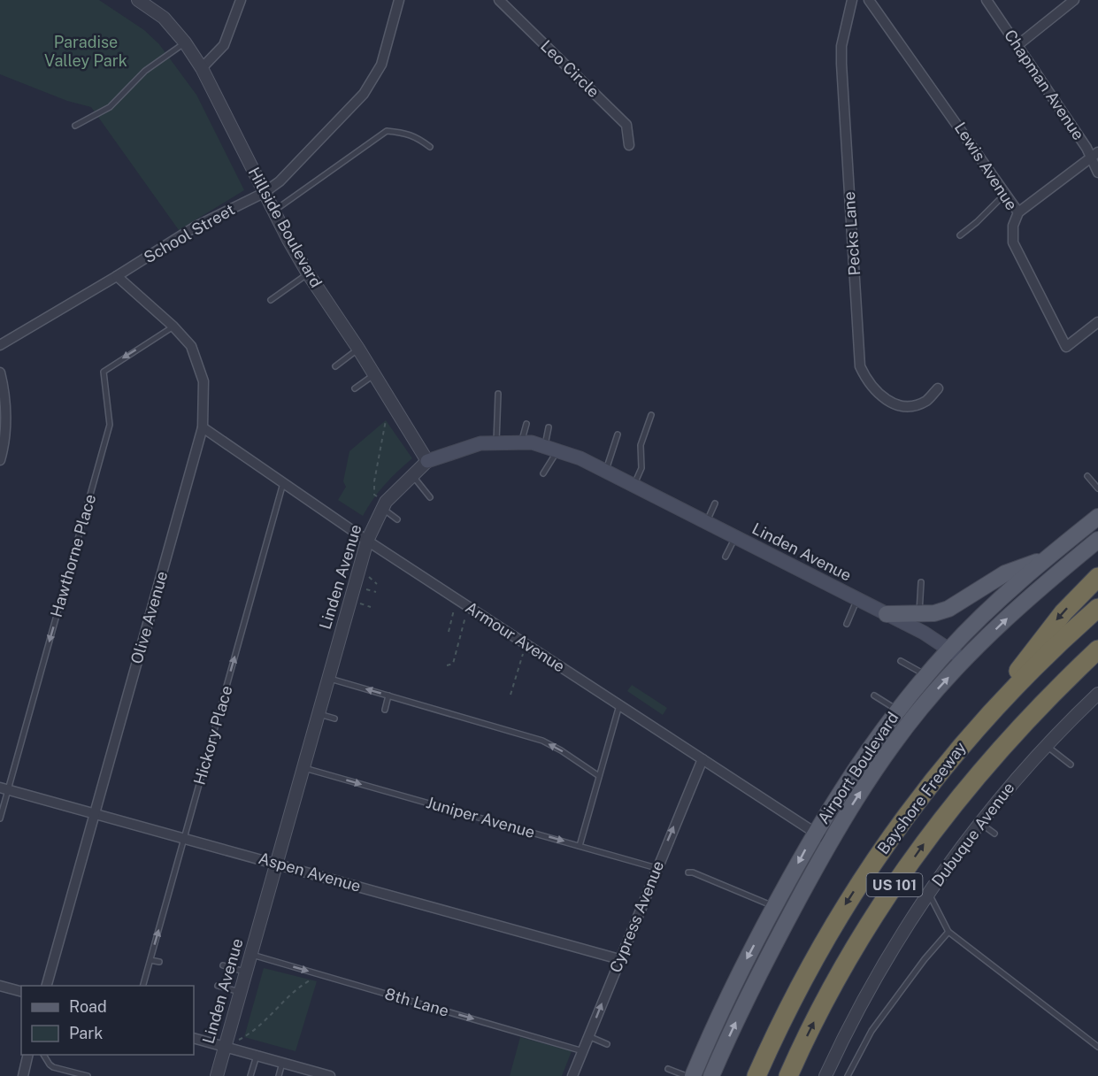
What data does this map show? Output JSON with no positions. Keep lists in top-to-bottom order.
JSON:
{
  "streets": {
    "highway": ["Bayshore Freeway", "US 101"],
    "main road": ["Linden Avenue", "Airport Boulevard"],
    "street": [
      "Leo Circle",
      "Chapman Avenue",
      "Lewis Avenue",
      "Hillside Boulevard",
      "School Street",
      "Pecks Lane",
      "Olive Avenue",
      "Armour Avenue",
      "Dubuque Avenue",
      "Aspen Avenue",
      "Cypress Avenue"
    ],
    "lane": [
      "Hawthorne Place",
      "Hickory Place",
      "Juniper Avenue",
      "8th Lane"
    ]
  },
  "crossings": [
    ["Hillside Boulevard", "School Street"],
    ["Hillside Boulevard", "Linden Avenue"],
    ["School Street", "Olive Avenue"],
    ["Linden Avenue", "Armour Avenue"],
    ["Linden Avenue", "Airport Boulevard"],
    ["Linden Avenue", "Juniper Avenue"],
    ["Linden Avenue", "Aspen Avenue"],
    ["Linden Avenue", "8th Lane"],
    ["Hawthorne Place", "Olive Avenue"],
    ["Hawthorne Place", "Aspen Avenue"],
    ["Olive Avenue", "Armour Avenue"],
    ["Olive Avenue", "Aspen Avenue"],
    ["Armour Avenue", "Hickory Place"],
    ["Armour Avenue", "Airport Boulevard"],
    ["Armour Avenue", "Cypress Avenue"],
    ["Hickory Place", "Aspen Avenue"],
    ["Juniper Avenue", "Cypress Avenue"],
    ["Aspen Avenue", "Cypress Avenue"],
    ["Cypress Avenue", "8th Lane"]
  ],
  "one_way": [
    "Hawthorne Place",
    "Hickory Place",
    "Juniper Avenue",
    "Cypress Avenue",
    "8th Lane"
  ],
  "parks": ["Paradise Valley Park"],
  "legend": ["Road", "Park"]
}
